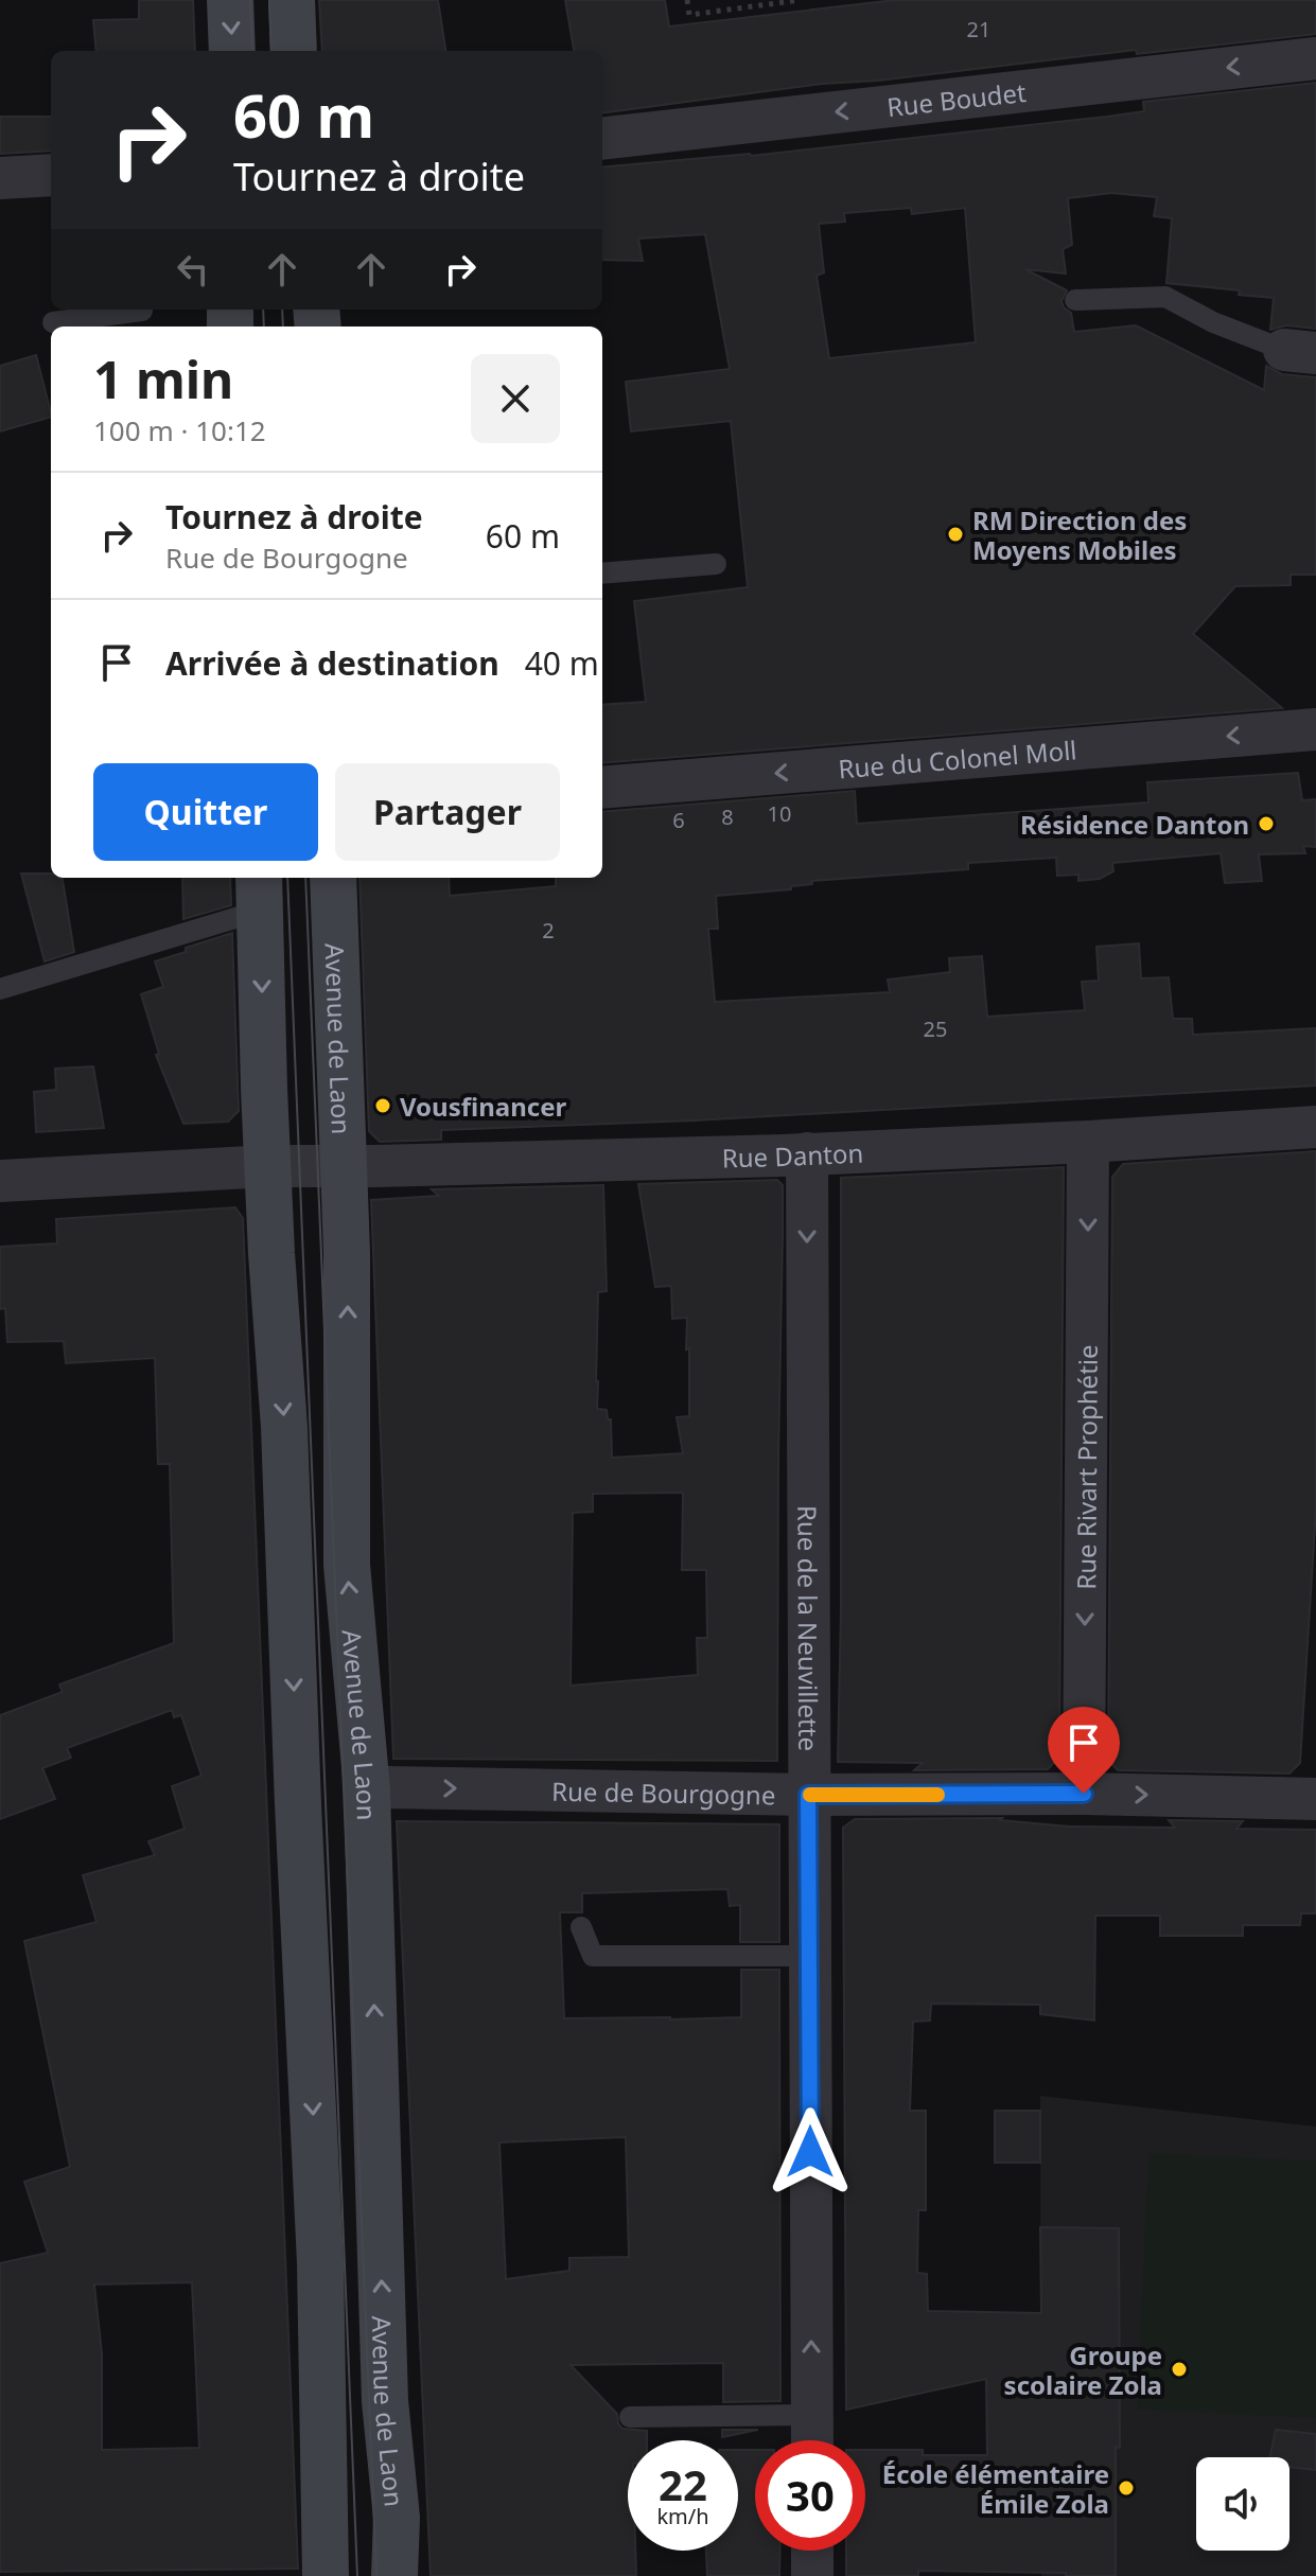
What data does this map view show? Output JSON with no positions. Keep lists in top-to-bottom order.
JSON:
{
  "streets": {
    "main road": ["Avenue de Laon"],
    "street": [
      "Rue Boudet",
      "Rue du Colonel Moll",
      "Rue Danton",
      "Rue Rivart Prophétie",
      "Rue de la Neuvillette",
      "Rue de Bourgogne"
    ]
  },
  "crossings": [
    ["Avenue de Laon", "Rue Danton"],
    ["Avenue de Laon", "Rue de Bourgogne"],
    ["Rue Danton", "Rue Rivart Prophétie"],
    ["Rue Danton", "Rue de la Neuvillette"],
    ["Rue Rivart Prophétie", "Rue de Bourgogne"],
    ["Rue de la Neuvillette", "Rue de Bourgogne"]
  ],
  "one_way": [
    "Rue Boudet",
    "Rue du Colonel Moll",
    "Rue Rivart Prophétie",
    "Rue de Bourgogne"
  ],
  "places": [
    "RM Direction des Moyens Mobiles",
    "Résidence Danton",
    "Vousfinancer",
    "Groupe scolaire Zola",
    "École élémentaire Émile Zola"
  ],
  "house_numbers": [
    "21",
    "10",
    "8",
    "6",
    "2",
    "25"
  ],
  "page": {
    "turn": ["60 m", "Tournez à droite"],
    "heading": ["1 min", "100 m · 10:12"],
    "list": [
      {
        "name": "Tournez à droite",
        "note": "Rue de Bourgogne",
        "value": "60 m"
      },
      {
        "name": "Arrivée à destination",
        "value": "40 m"
      }
    ],
    "buttons": ["Quitter", "Partager"],
    "speed": "22 km/h",
    "limit": "30"
  }
}
